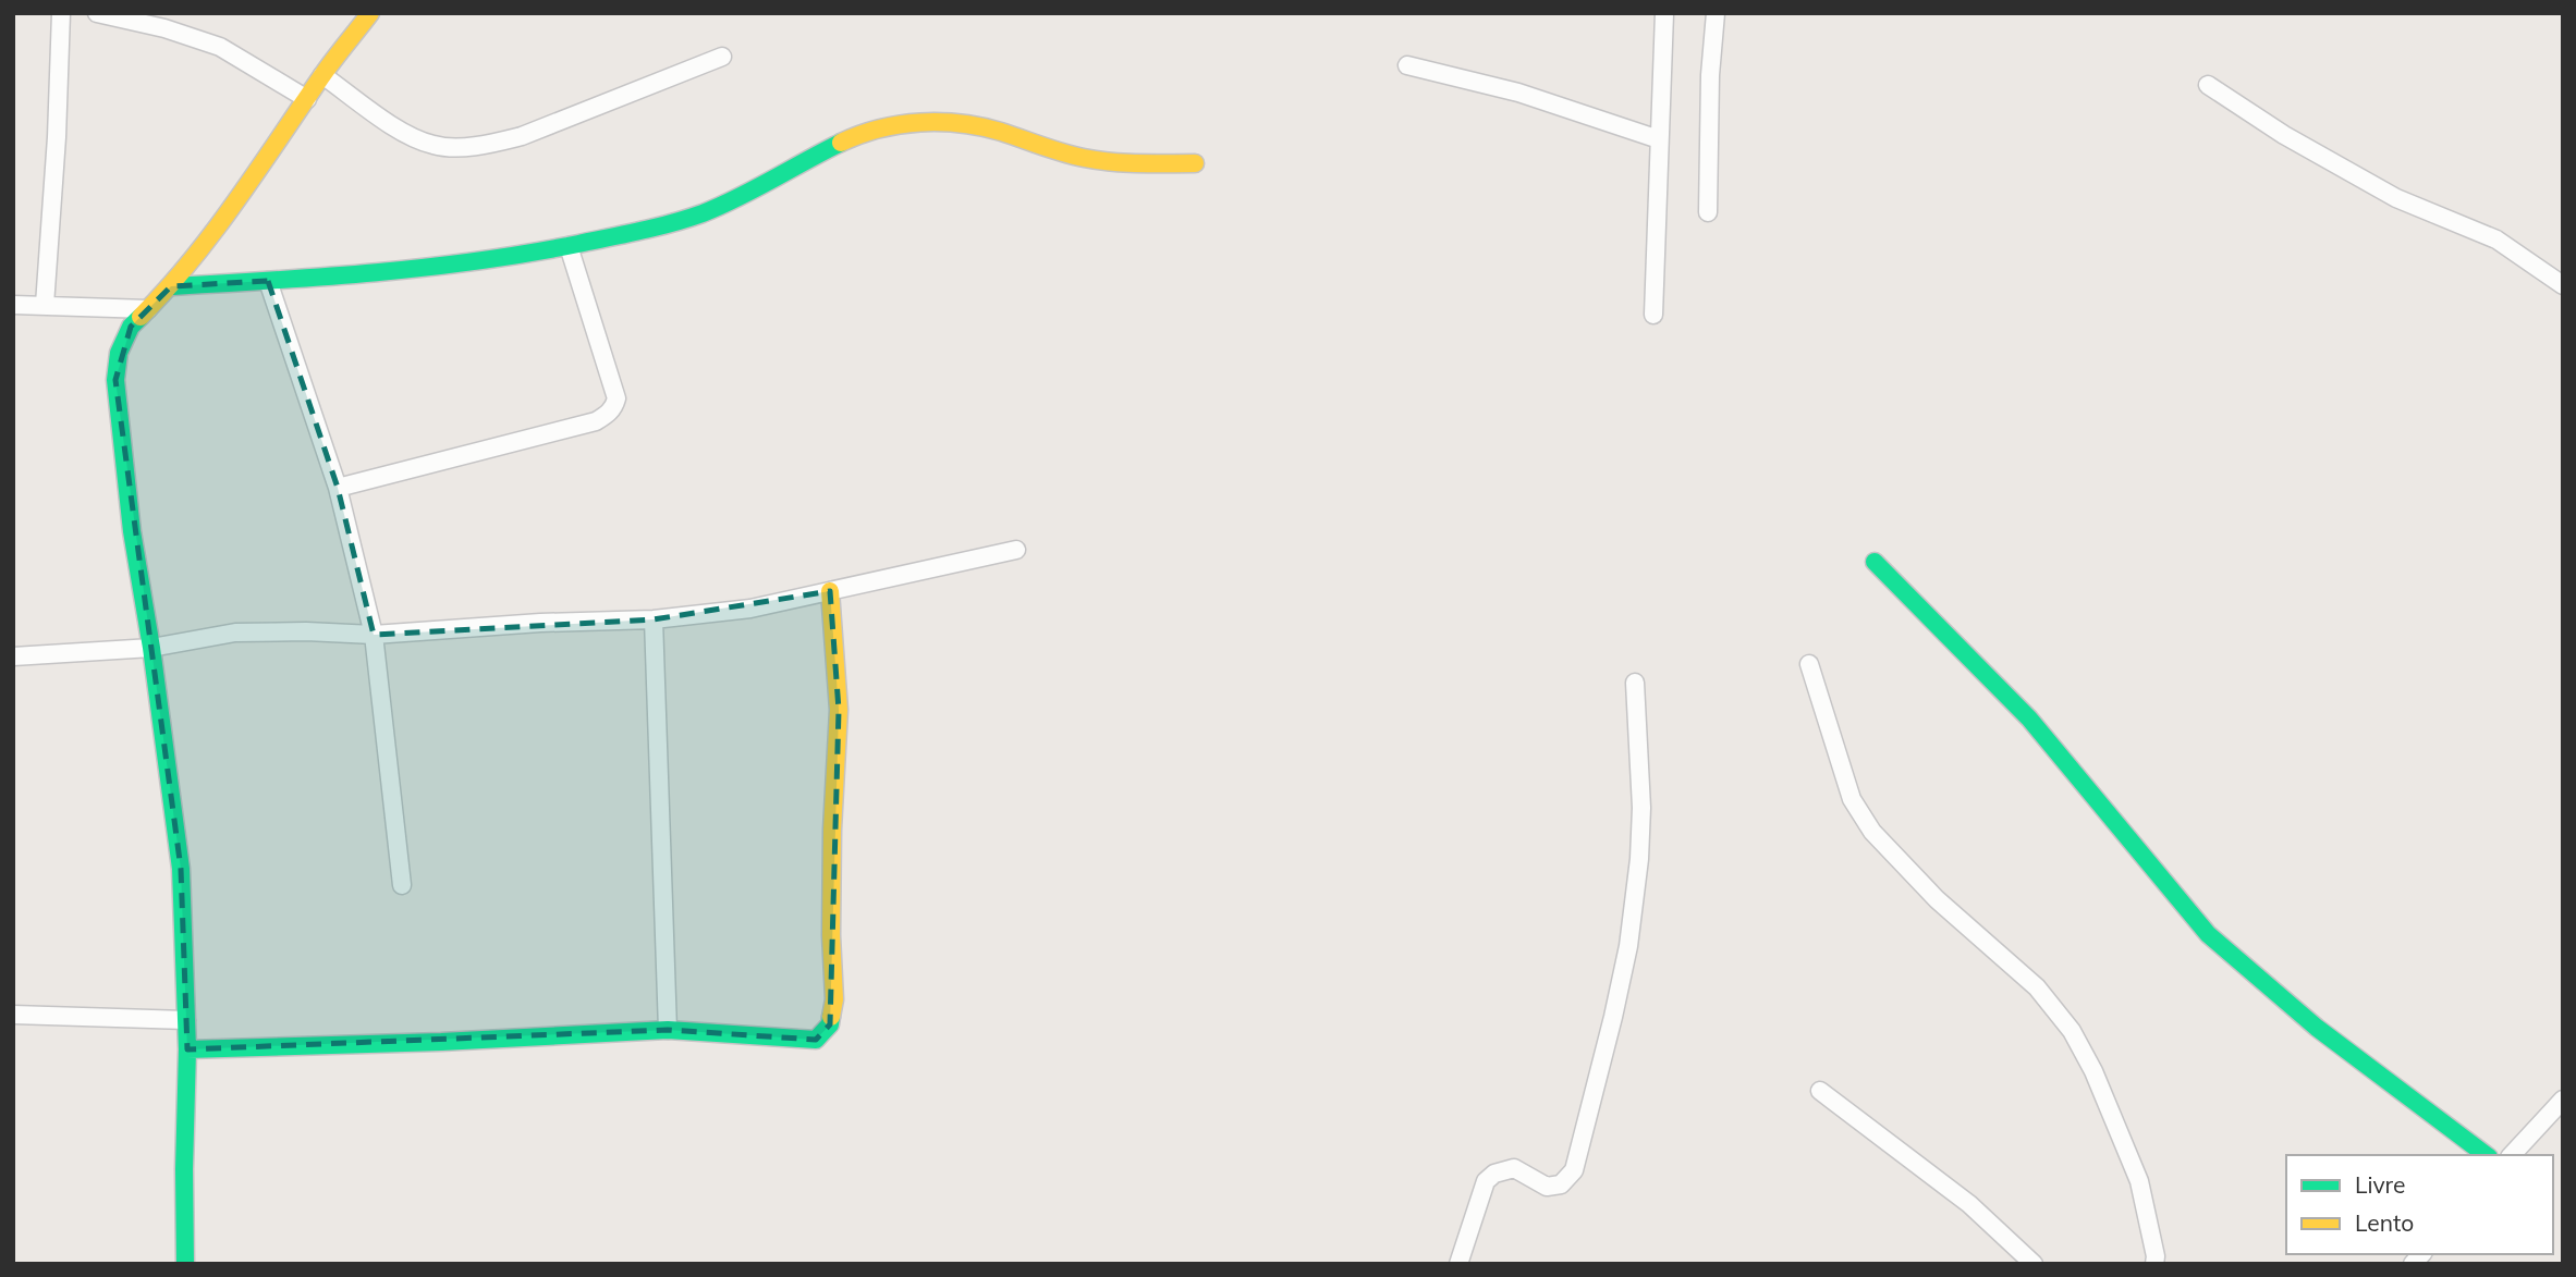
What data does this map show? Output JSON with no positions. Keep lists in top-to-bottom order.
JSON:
{
  "legend": ["Livre", "Lento"]
}
